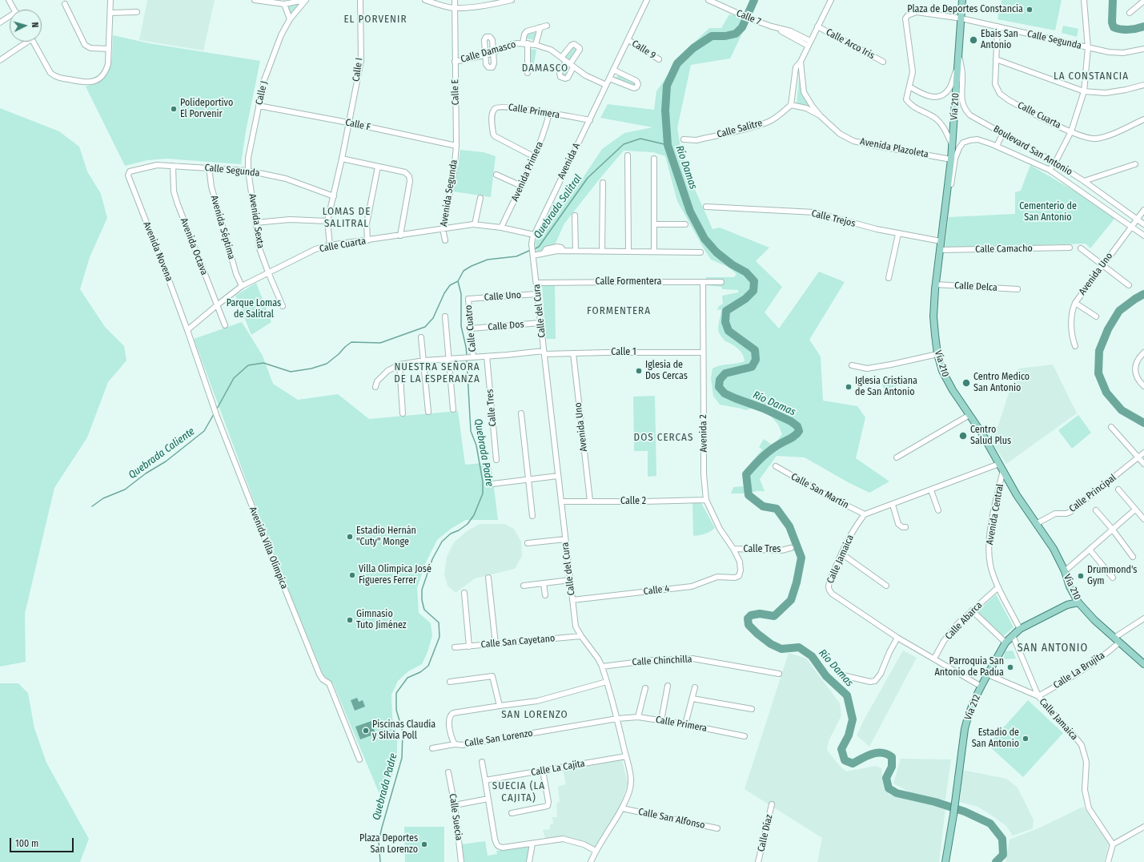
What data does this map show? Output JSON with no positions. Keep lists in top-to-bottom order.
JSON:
{
  "streets": {
    "main road": ["Vía 210", "Vía 212"],
    "street": [
      "Calle 7",
      "Calle Segunda",
      "Calle Arco Iris",
      "Calle 9",
      "Calle Damasco",
      "Calle I",
      "Calle E",
      "Calle J",
      "Calle Primera",
      "Calle Cuarta",
      "Calle F",
      "Calle Salitre",
      "Avenida Plazoleta",
      "Boulevard San Antonio",
      "Avenida A",
      "Avenida Primera",
      "Avenida Segunda",
      "Calle Trejos",
      "Avenida Sexta",
      "Avenida Séptima",
      "Avenida Octava",
      "Calle Camacho",
      "Avenida Novena",
      "Avenida Uno",
      "Calle Formentera",
      "Calle Delca",
      "Calle Uno",
      "Calle del Cura",
      "Calle Dos",
      "Calle Cuatro",
      "Calle 1",
      "Calle Tres",
      "Avenida 2",
      "Calle San Martín",
      "Calle Principal",
      "Calle 2",
      "Avenida Central",
      "Avenida Villa Olímpica",
      "Calle Jamaica",
      "Calle 4",
      "Calle Abarca",
      "Calle San Cayetano",
      "Calle Chinchilla",
      "Calle La Brujita",
      "Calle San Lorenzo",
      "Calle La Cajita",
      "Calle Suecia",
      "Calle San Alfonso",
      "Calle Díaz"
    ]
  },
  "crossings": [
    ["Calle Segunda", "Calle I"],
    ["Calle Segunda", "Calle J"],
    ["Calle Segunda", "Vía 210"],
    ["Calle Segunda", "Calle Cuarta"],
    ["Calle Segunda", "Avenida Sexta"],
    ["Calle Segunda", "Avenida Séptima"],
    ["Calle Segunda", "Avenida Octava"],
    ["Calle Segunda", "Avenida Novena"],
    ["Calle 9", "Avenida A"],
    ["Calle Damasco", "Calle E"],
    ["Calle Damasco", "Avenida A"],
    ["Calle I", "Calle Cuarta"],
    ["Calle I", "Calle F"],
    ["Calle E", "Calle F"],
    ["Calle E", "Avenida Segunda"],
    ["Calle J", "Calle F"],
    ["Calle J", "Avenida Sexta"],
    ["Vía 210", "Avenida Plazoleta"],
    ["Vía 210", "Boulevard San Antonio"],
    ["Vía 210", "Calle Trejos"],
    ["Vía 210", "Calle Camacho"],
    ["Vía 210", "Calle Delca"],
    ["Vía 210", "Calle Principal"],
    ["Vía 210", "Avenida Central"],
    ["Vía 210", "Calle La Brujita"],
    ["Vía 210", "Vía 212"],
    ["Calle Primera", "Avenida A"],
    ["Calle Primera", "Avenida Primera"],
    ["Calle Primera", "Calle del Cura"],
    ["Calle Primera", "Calle San Lorenzo"],
    ["Calle Cuarta", "Avenida A"],
    ["Calle Cuarta", "Avenida Primera"],
    ["Calle Cuarta", "Avenida Segunda"],
    ["Calle Cuarta", "Avenida Sexta"],
    ["Calle Cuarta", "Avenida Séptima"],
    ["Calle Cuarta", "Avenida Octava"],
    ["Calle Cuarta", "Avenida Novena"],
    ["Calle Cuarta", "Avenida Villa Olímpica"],
    ["Calle F", "Avenida Segunda"],
    ["Boulevard San Antonio", "Avenida Uno"],
    ["Avenida A", "Calle del Cura"],
    ["Avenida Novena", "Avenida Villa Olímpica"],
    ["Avenida Uno", "Calle 1"],
    ["Avenida Uno", "Calle 2"],
    ["Calle Formentera", "Calle del Cura"],
    ["Calle Formentera", "Avenida 2"],
    ["Calle Uno", "Calle del Cura"],
    ["Calle Uno", "Calle Cuatro"],
    ["Calle del Cura", "Calle Dos"],
    ["Calle del Cura", "Calle 1"],
    ["Calle del Cura", "Calle 2"],
    ["Calle del Cura", "Calle 4"],
    ["Calle del Cura", "Calle San Cayetano"],
    ["Calle del Cura", "Calle Chinchilla"],
    ["Calle del Cura", "Calle San Lorenzo"],
    ["Calle del Cura", "Calle La Cajita"],
    ["Calle del Cura", "Calle San Alfonso"],
    ["Calle Dos", "Calle Cuatro"],
    ["Calle Cuatro", "Calle 1"],
    ["Calle 1", "Calle Tres"],
    ["Calle 1", "Avenida 2"],
    ["Calle Tres", "Avenida 2"],
    ["Avenida 2", "Calle 2"],
    ["Avenida 2", "Calle 4"],
    ["Calle San Martín", "Calle Jamaica"],
    ["Avenida Central", "Calle Abarca"],
    ["Avenida Central", "Vía 212"],
    ["Calle Jamaica", "Calle Abarca"],
    ["Calle Jamaica", "Calle La Brujita"],
    ["Calle Jamaica", "Vía 212"]
  ],
  "districts": [
    "EL PORVENIR",
    "DAMASCO",
    "LA CONSTANCIA",
    "LOMAS DE SALITRAL",
    "FORMENTERA",
    "NUESTRA SEÑORA DE LA ESPERANZA",
    "DOS CERCAS",
    "SAN ANTONIO",
    "SAN LORENZO",
    "SUECIA (LA CAJITA)"
  ],
  "water": [
    "Río Damas",
    "Quebrada Salitral",
    "Quebrada Padre",
    "Quebrada Caliente"
  ],
  "parks": ["Cementerio de San Antonio", "Parque Lomas de Salitral"],
  "places": [
    "Plaza de Deportes Constancia",
    "Ebais San Antonio",
    "Polideportivo El Porvenir",
    "Iglesia de Dos Cercas",
    "Centro Medico San Antonio",
    "Iglesia Cristiana de San Antonio",
    "Centro Salud Plus",
    "Estadio Hernán \"Cuty\" Monge",
    "Villa Olímpica José Figueres Ferrer",
    "Drummond's Gym",
    "Gimnasio Tuto Jiménez",
    "Parroquia San Antonio de Padua",
    "Piscinas Claudia y Silvia Poll",
    "Estadio de San Antonio",
    "Plaza Deportes San Lorenzo"
  ],
  "scale_bar": "100 m",
  "north": "right"
}
